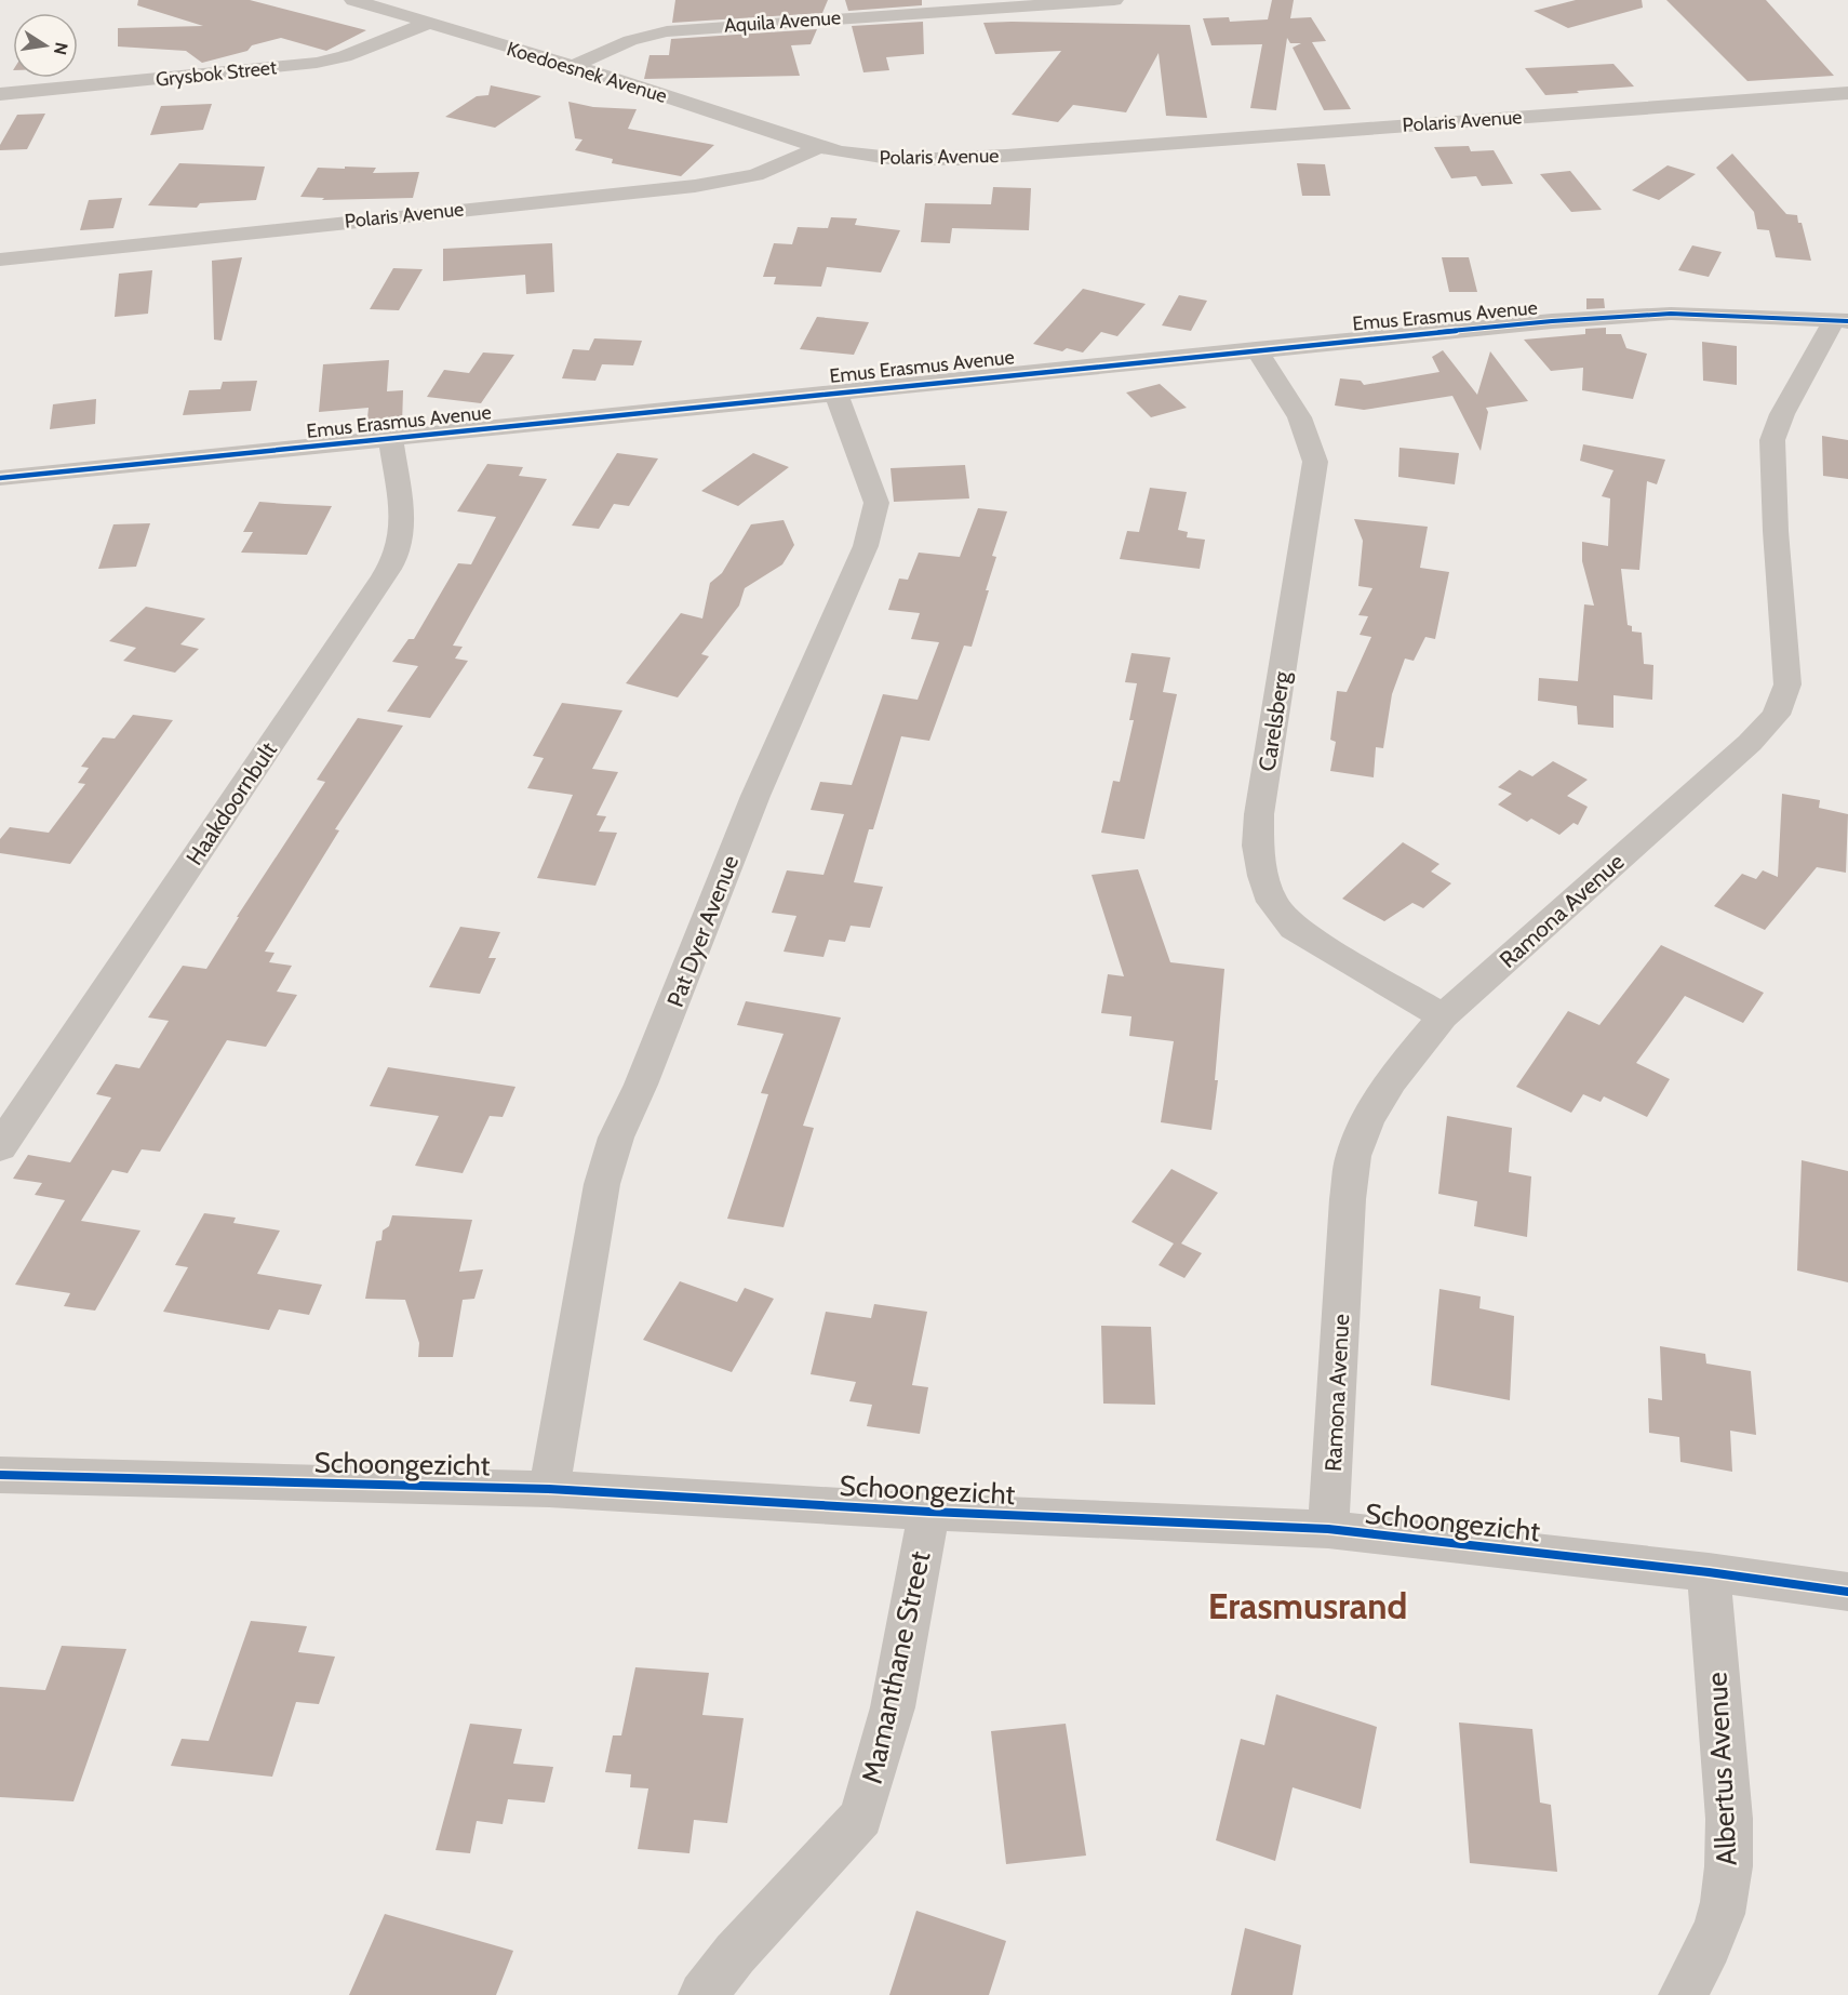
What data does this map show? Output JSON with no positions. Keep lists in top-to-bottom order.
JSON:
{
  "streets": {
    "street": [
      "Aquila Avenue",
      "Koedoesnek Avenue",
      "Grysbok Street",
      "Polaris Avenue",
      "Emus Erasmus Avenue",
      "Carelsberg",
      "Haakdoornbult",
      "Ramona Avenue",
      "Pat Dyer Avenue",
      "Schoongezicht",
      "Mamanthane Street",
      "Albertus Avenue"
    ]
  },
  "crossings": [
    ["Aquila Avenue", "Koedoesnek Avenue"],
    ["Koedoesnek Avenue", "Grysbok Street"],
    ["Koedoesnek Avenue", "Polaris Avenue"],
    ["Emus Erasmus Avenue", "Carelsberg"],
    ["Emus Erasmus Avenue", "Haakdoornbult"],
    ["Emus Erasmus Avenue", "Ramona Avenue"],
    ["Emus Erasmus Avenue", "Pat Dyer Avenue"],
    ["Carelsberg", "Ramona Avenue"],
    ["Ramona Avenue", "Schoongezicht"],
    ["Pat Dyer Avenue", "Schoongezicht"],
    ["Schoongezicht", "Mamanthane Street"],
    ["Schoongezicht", "Albertus Avenue"]
  ],
  "districts": ["Erasmusrand"],
  "north": "right"
}
